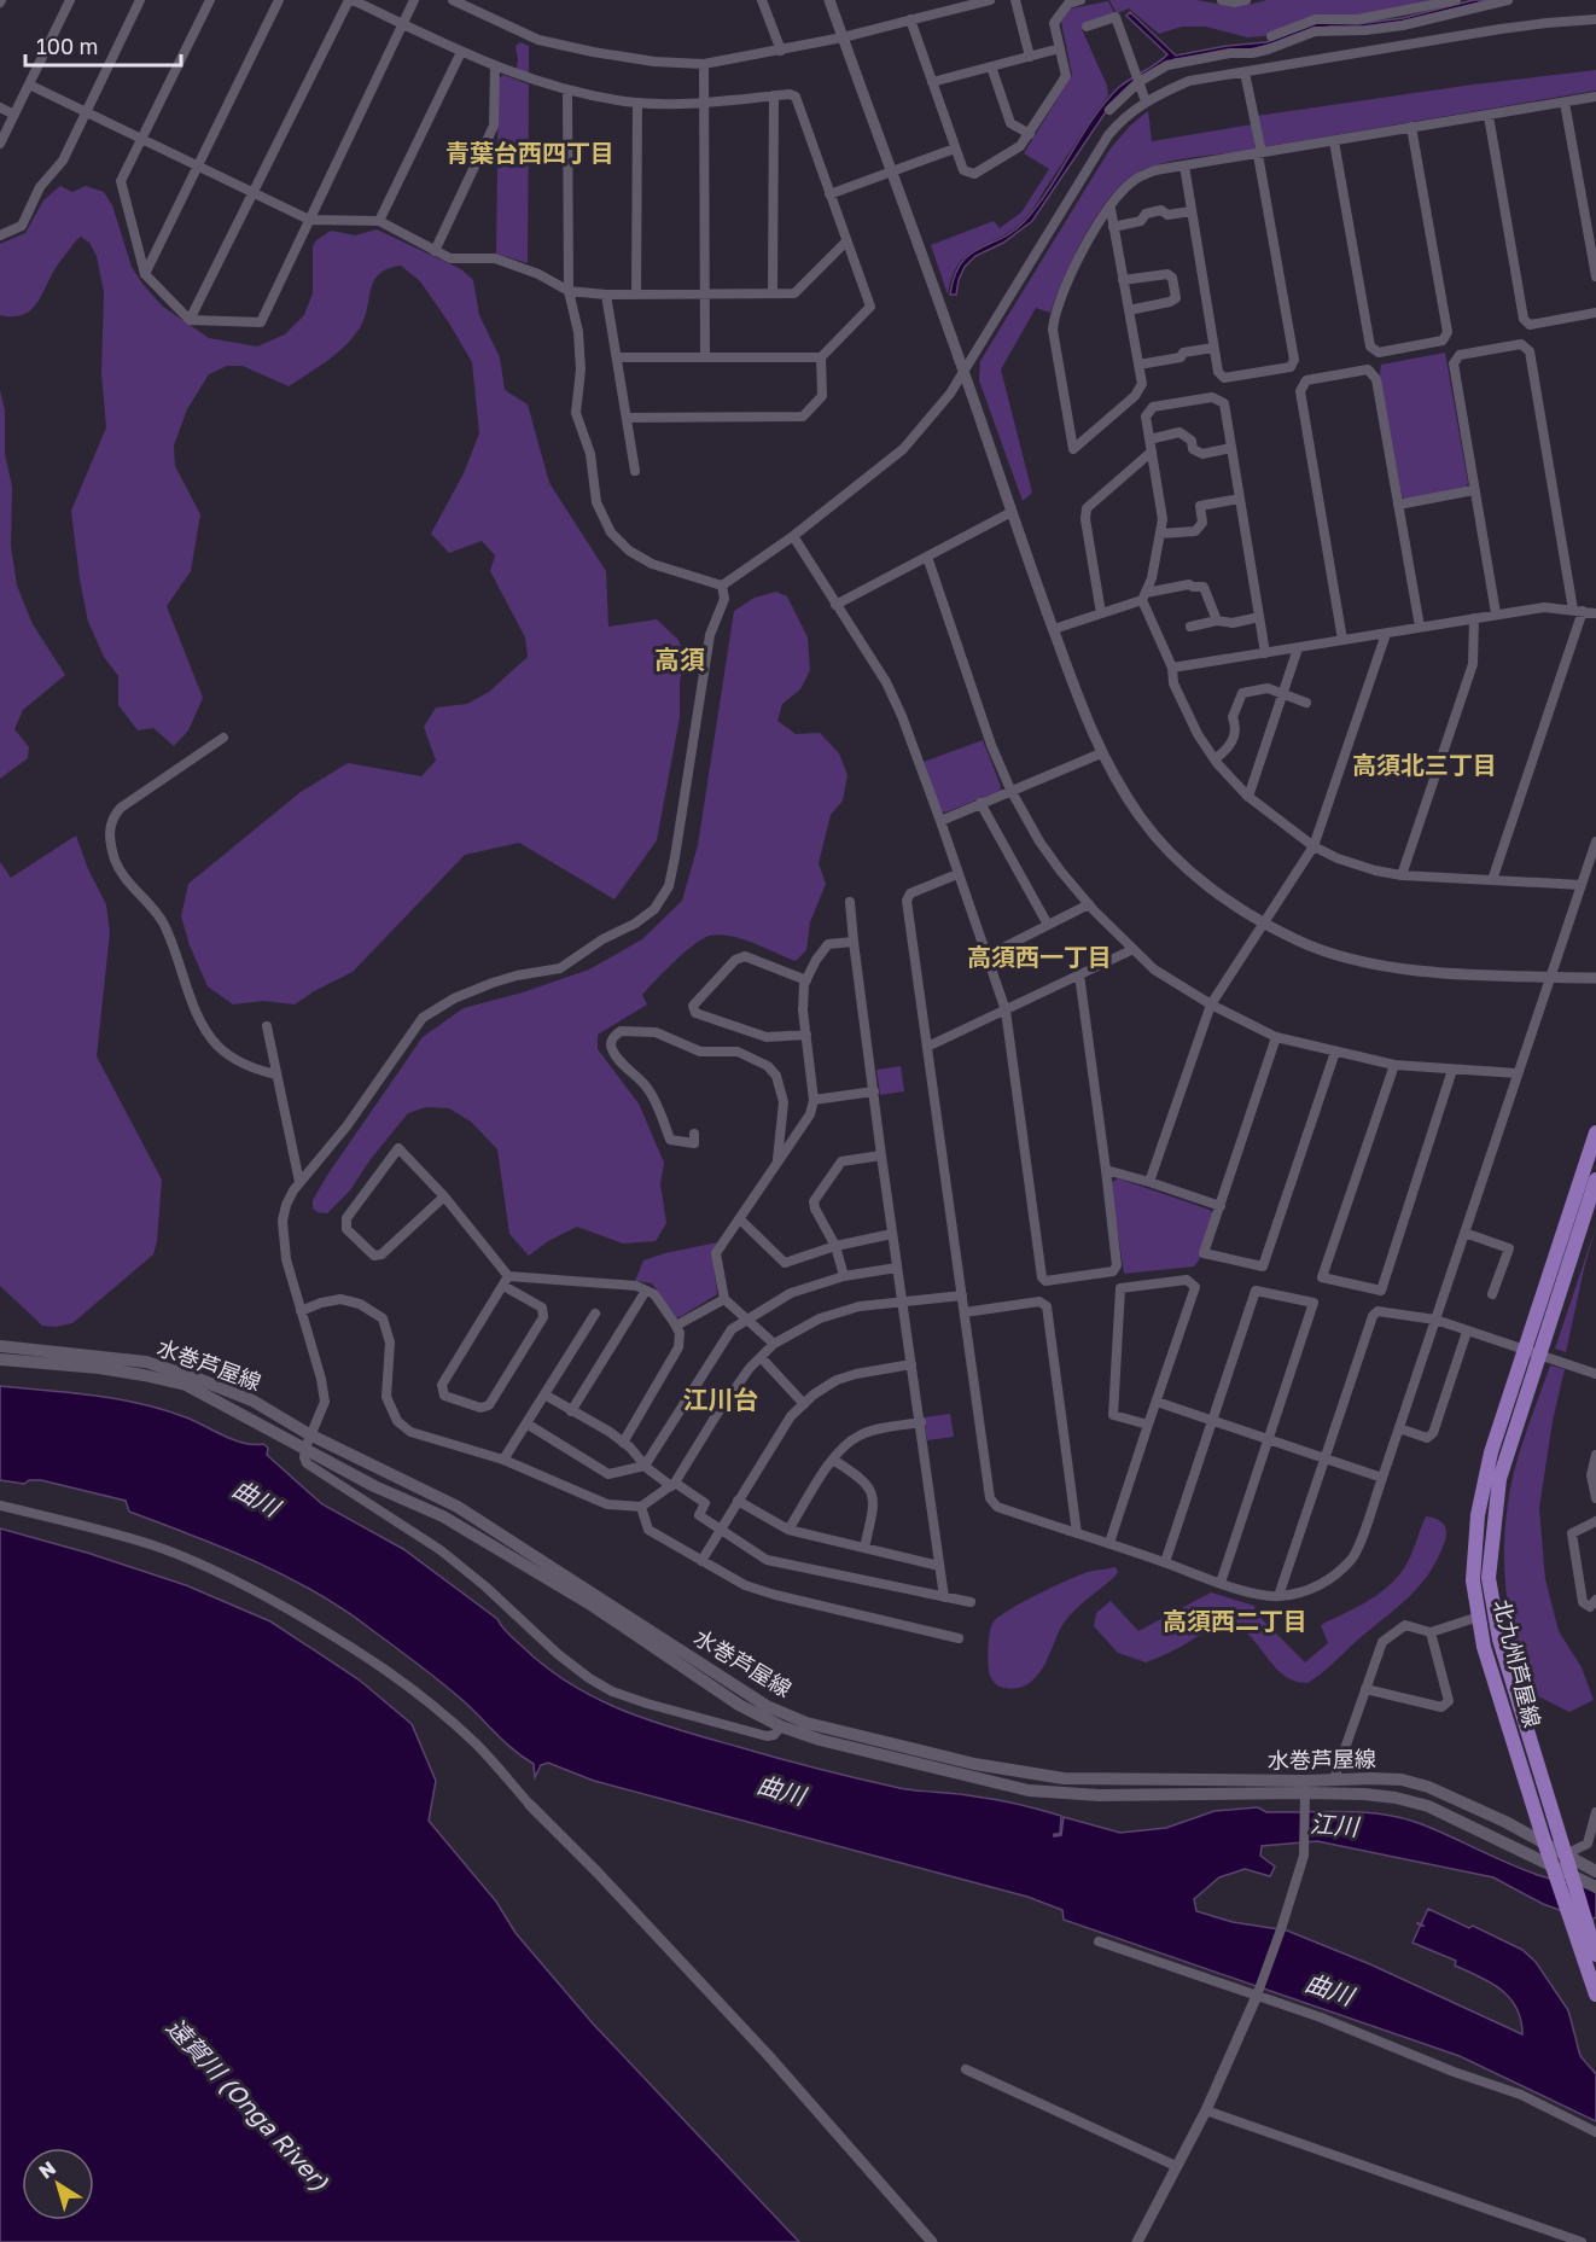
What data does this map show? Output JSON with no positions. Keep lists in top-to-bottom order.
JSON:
{
  "streets": {
    "main road": ["水巻芦屋線", "北九州芦屋線"]
  },
  "crossings": [
    ["水巻芦屋線", "北九州芦屋線"]
  ],
  "districts": [
    "青葉台西四丁目",
    "高須",
    "高須北三丁目",
    "高須西一丁目",
    "江川台",
    "高須西二丁目"
  ],
  "water": ["曲川", "江川", "遠賀川 (Onga River)"],
  "scale_bar": "100 m",
  "north": "top left"
}
